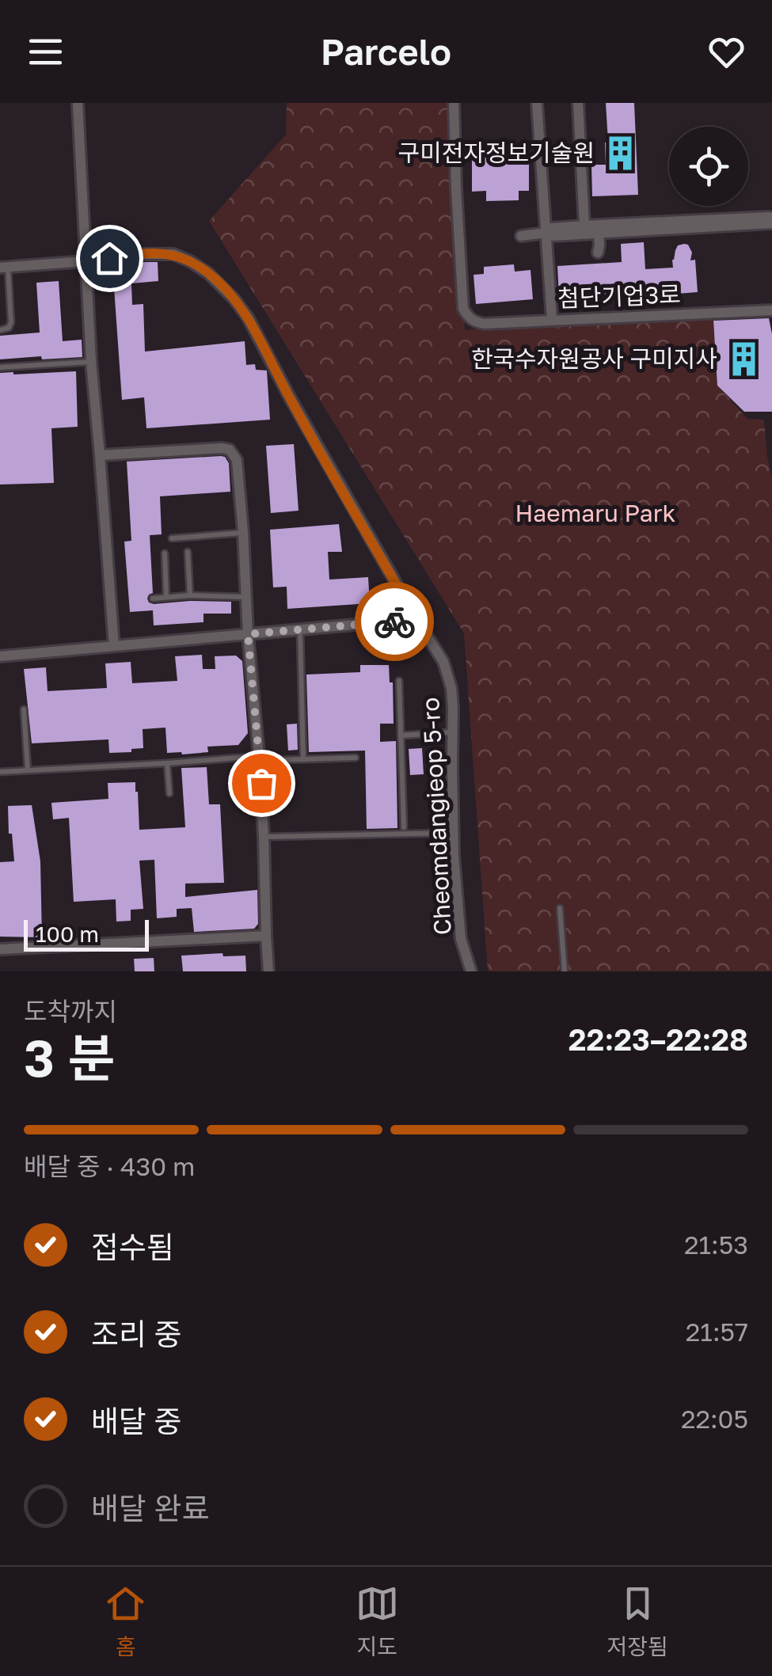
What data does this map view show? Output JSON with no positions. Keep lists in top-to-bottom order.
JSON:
{
  "streets": {
    "street": ["첨단기업3로", "Cheomdangieop 5-ro"]
  },
  "parks": ["Haemaru Park"],
  "places": {
    "building": ["구미전자정보기술원", "한국수자원공사 구미지사"]
  },
  "scale_bar": "100 m",
  "page": {
    "header": "Parcelo",
    "scale": "100 m",
    "heading": ["3 분", "도착까지", "22:23–22:28"],
    "bar": "배달 중 · 430 m",
    "list": [
      ["접수됨", "21:53"],
      ["조리 중", "21:57"],
      ["배달 중", "22:05"],
      "배달 완료"
    ],
    "tabs": ["홈", "지도", "저장됨"]
  }
}
